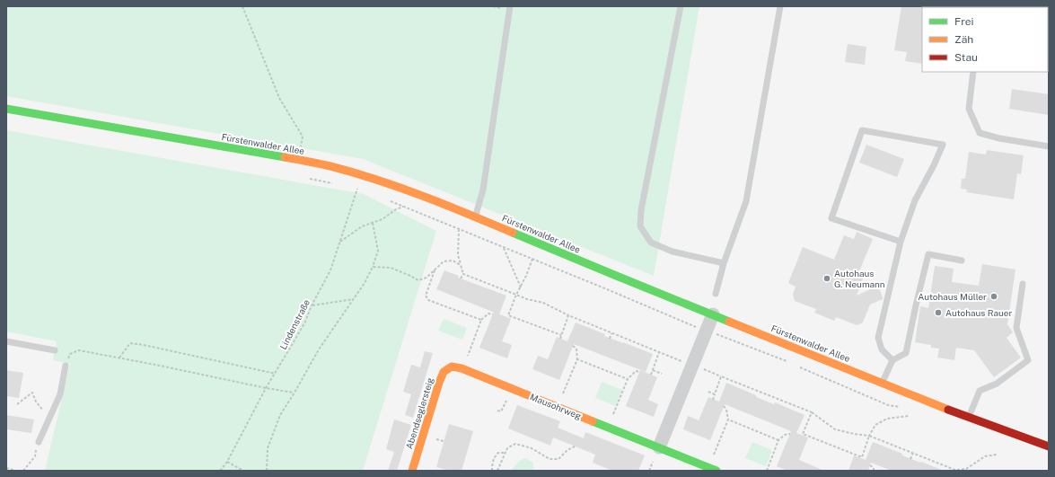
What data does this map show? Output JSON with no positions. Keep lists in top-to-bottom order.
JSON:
{
  "streets": {
    "main road": ["Fürstenwalder Allee", "Mausohrweg", "Abendseglersteig"],
    "path": ["Lindenstraße"]
  },
  "crossings": [
    ["Mausohrweg", "Abendseglersteig"]
  ],
  "places": ["Autohaus G. Neumann", "Autohaus Müller", "Autohaus Rauer"],
  "legend": ["Frei", "Zäh", "Stau"]
}
